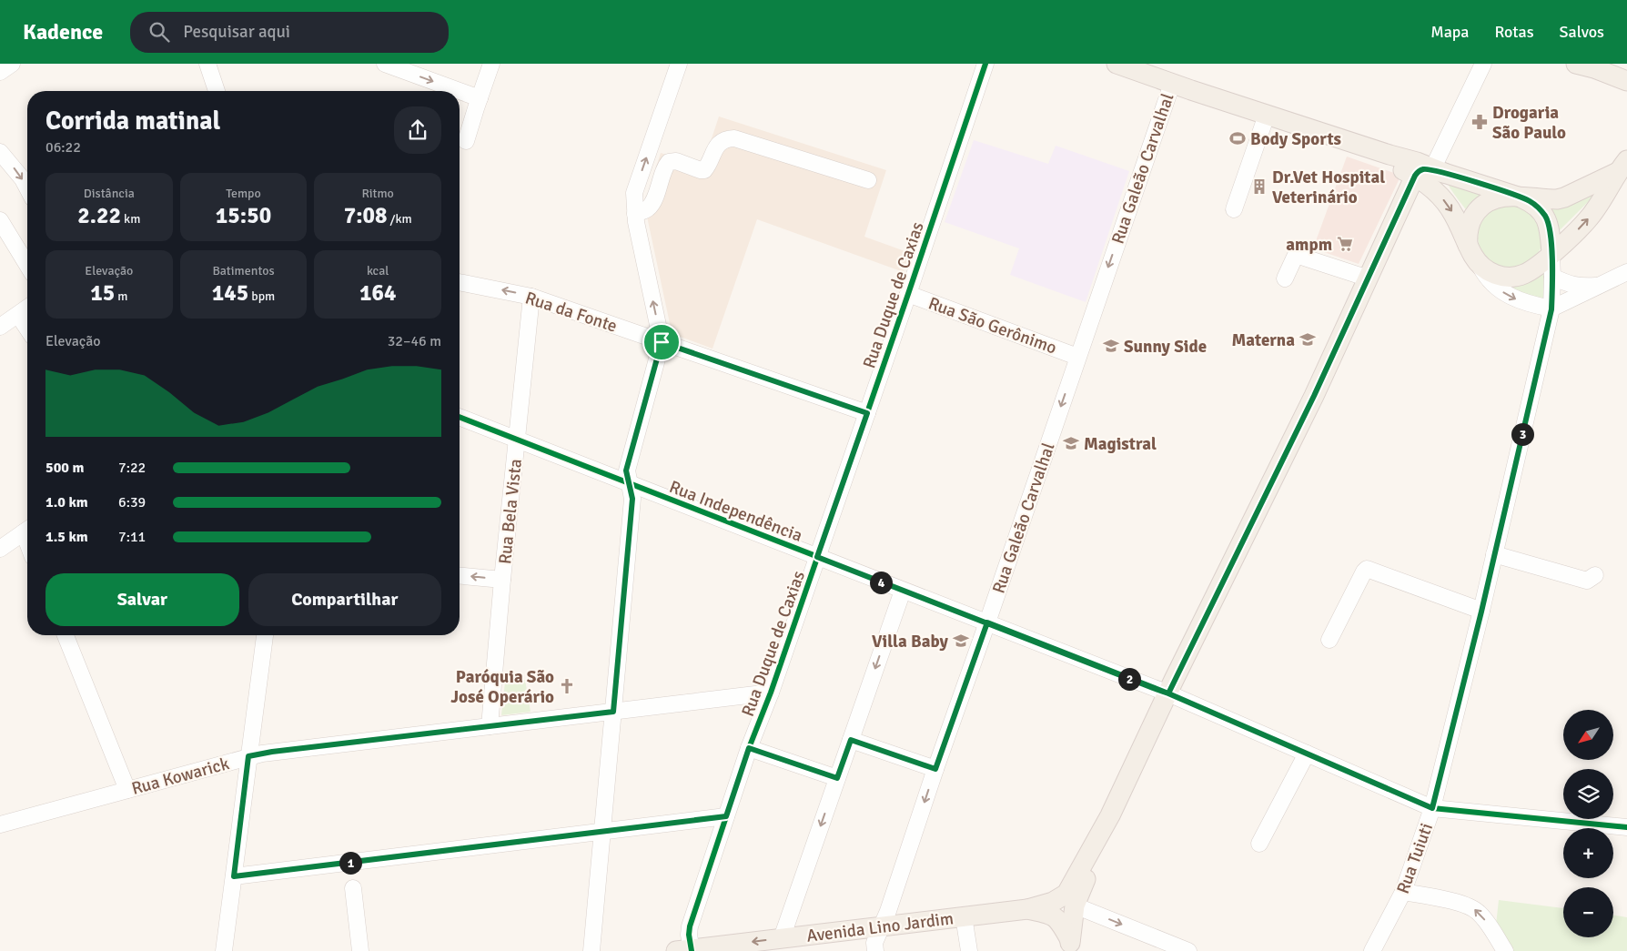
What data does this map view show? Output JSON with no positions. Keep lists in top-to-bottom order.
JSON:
{
  "streets": {
    "main road": ["Avenida Lino Jardim"],
    "street": [
      "Rua Galeão Carvalhal",
      "Rua Duque de Caxias",
      "Rua da Fonte",
      "Rua São Gerônimo",
      "Rua Independência",
      "Rua Bela Vista",
      "Rua Kowarick",
      "Rua Tuiuti"
    ]
  },
  "crossings": [
    ["Rua Galeão Carvalhal", "Rua São Gerônimo"],
    ["Rua Galeão Carvalhal", "Rua Independência"],
    ["Rua Galeão Carvalhal", "Avenida Lino Jardim"],
    ["Rua Duque de Caxias", "Rua da Fonte"],
    ["Rua Duque de Caxias", "Rua São Gerônimo"],
    ["Rua Duque de Caxias", "Rua Independência"],
    ["Rua Duque de Caxias", "Rua Kowarick"],
    ["Rua Duque de Caxias", "Avenida Lino Jardim"],
    ["Rua da Fonte", "Rua Bela Vista"],
    ["Rua Independência", "Rua Bela Vista"],
    ["Rua Independência", "Rua Tuiuti"],
    ["Rua Bela Vista", "Rua Kowarick"]
  ],
  "places": {
    "pharmacy": ["Drogaria São Paulo"],
    "sports": ["Body Sports"],
    "building": ["Dr.Vet Hospital Veterinário"],
    "supermarket": ["ampm"],
    "school or university": [
      "Materna",
      "Sunny Side",
      "Magistral",
      "Villa Baby"
    ],
    "church": ["Paróquia São José Operário"]
  },
  "north": "bottom left",
  "page": {
    "header": "Kadence",
    "search": "Pesquisar aqui",
    "nav": ["Mapa", "Rotas", "Salvos"],
    "heading": ["Corrida matinal", "06:22"],
    "stats": [
      ["Distância", "2.22 km"],
      ["Tempo", "15:50"],
      ["Ritmo", "7:08 /km"],
      ["Elevação", "15 m"],
      ["Batimentos", "145 bpm"],
      ["kcal", "164"]
    ],
    "chart": ["Elevação", "32–46 m"],
    "pins": [
      "3",
      "4",
      "2",
      "1"
    ],
    "list": [
      {
        "name": "500 m",
        "note": "7:22"
      },
      {
        "name": "1.0 km",
        "note": "6:39"
      },
      {
        "name": "1.5 km",
        "note": "7:11"
      }
    ],
    "buttons": ["Salvar", "Compartilhar"],
    "map_buttons": ["+", "−"]
  }
}
